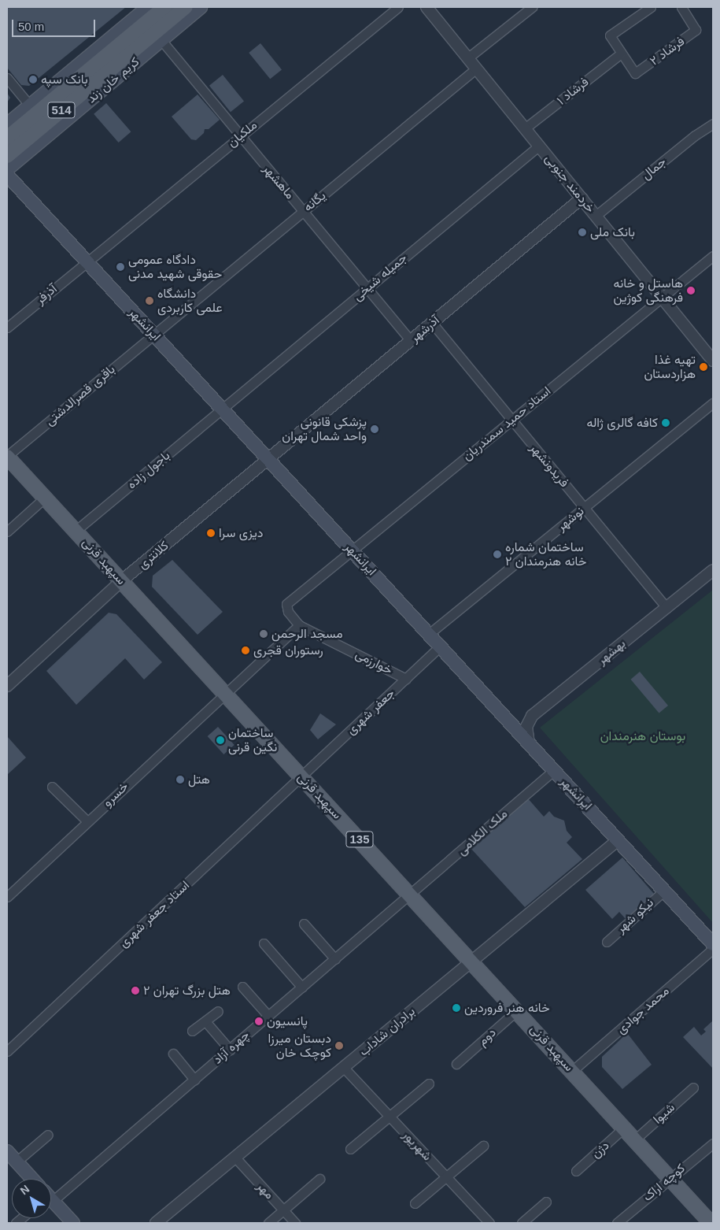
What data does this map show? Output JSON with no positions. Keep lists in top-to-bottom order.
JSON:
{
  "streets": {
    "main road": [
      "کریم خان زند",
      "514",
      "ایرانشهر",
      "سپهبد قرنی",
      "135"
    ],
    "street": [
      "فرشاد ۲",
      "فرشاد ۱",
      "ملکیان",
      "جمال",
      "ماهشهر",
      "خردمند جنوبی",
      "یگانه",
      "جمیله شیخی",
      "آذرفر",
      "آذرشهر",
      "باقری قصرالدشتی",
      "استاد حمید سمندریان",
      "فریدونشهر",
      "باجول زاده",
      "نوشهر",
      "کلانتری",
      "بهشهر",
      "خوارزمی",
      "جعفر شهری",
      "خسرو",
      "ملک الکلامی",
      "استاد جعفر شهری",
      "نیکو شهر",
      "محمد جوادی",
      "برادران شاداب",
      "دوم",
      "چهره آزاد",
      "شیوا",
      "شهریور",
      "دژن",
      "کوچه اراک",
      "مهر"
    ]
  },
  "crossings": [
    ["فرشاد ۲", "فرشاد ۱"],
    ["کریم خان زند", "ماهشهر"],
    ["فرشاد ۱", "خردمند جنوبی"],
    ["ملکیان", "ماهشهر"],
    ["ملکیان", "آذرفر"],
    ["ملکیان", "ایرانشهر"],
    ["جمال", "خردمند جنوبی"],
    ["ماهشهر", "یگانه"],
    ["ماهشهر", "جمیله شیخی"],
    ["ماهشهر", "آذرشهر"],
    ["خردمند جنوبی", "یگانه"],
    ["خردمند جنوبی", "جمیله شیخی"],
    ["خردمند جنوبی", "آذرشهر"],
    ["خردمند جنوبی", "استاد حمید سمندریان"],
    ["یگانه", "ایرانشهر"],
    ["یگانه", "باقری قصرالدشتی"],
    ["جمیله شیخی", "ایرانشهر"],
    ["جمیله شیخی", "باجول زاده"],
    ["آذرفر", "ایرانشهر"],
    ["ایرانشهر", "آذرشهر"],
    ["ایرانشهر", "باقری قصرالدشتی"],
    ["ایرانشهر", "استاد حمید سمندریان"],
    ["ایرانشهر", "باجول زاده"],
    ["ایرانشهر", "نوشهر"],
    ["ایرانشهر", "کلانتری"],
    ["ایرانشهر", "بهشهر"],
    ["ایرانشهر", "جعفر شهری"],
    ["ایرانشهر", "ملک الکلامی"],
    ["ایرانشهر", "نیکو شهر"],
    ["ایرانشهر", "برادران شاداب"],
    ["آذرشهر", "فریدونشهر"],
    ["آذرشهر", "کلانتری"],
    ["باقری قصرالدشتی", "سپهبد قرنی"],
    ["استاد حمید سمندریان", "فریدونشهر"],
    ["استاد حمید سمندریان", "خوارزمی"],
    ["استاد حمید سمندریان", "خسرو"],
    ["فریدونشهر", "نوشهر"],
    ["فریدونشهر", "بهشهر"],
    ["باجول زاده", "سپهبد قرنی"],
    ["کلانتری", "سپهبد قرنی"],
    ["سپهبد قرنی", "جعفر شهری"],
    ["سپهبد قرنی", "خسرو"],
    ["سپهبد قرنی", "ملک الکلامی"],
    ["سپهبد قرنی", "استاد جعفر شهری"],
    ["سپهبد قرنی", "محمد جوادی"],
    ["سپهبد قرنی", "برادران شاداب"],
    ["سپهبد قرنی", "دوم"],
    ["سپهبد قرنی", "چهره آزاد"],
    ["سپهبد قرنی", "شیوا"],
    ["سپهبد قرنی", "دژن"],
    ["سپهبد قرنی", "کوچه اراک"],
    ["خوارزمی", "جعفر شهری"],
    ["خوارزمی", "خسرو"],
    ["جعفر شهری", "استاد جعفر شهری"],
    ["ملک الکلامی", "چهره آزاد"],
    ["برادران شاداب", "شهریور"],
    ["برادران شاداب", "مهر"]
  ],
  "parks": ["بوستان هنرمندان"],
  "places": [
    "بانک سپه",
    "بانک ملی",
    "دادگاه عمومی حقوقی شهید مدنی",
    "هاستل و خانه فرهنگی کوژین",
    "دانشگاه علمی کاربردی",
    "تهیه غذا هزاردستان",
    "کافه گالری ژاله",
    "پزشکی قانونی واحد شمال تهران",
    "دیزی سرا",
    "ساختمان شماره ۲ خانه هنرمندان",
    "مسجد الرحمن",
    "رستوران قجری",
    "ساختمان نگین قرنی",
    "هتل",
    "هتل بزرگ تهران ۲",
    "خانه هنر فروردین",
    "پانسیون",
    "دبستان میرزا کوچک خان"
  ],
  "scale_bar": "50 m",
  "north": "top left"
}
